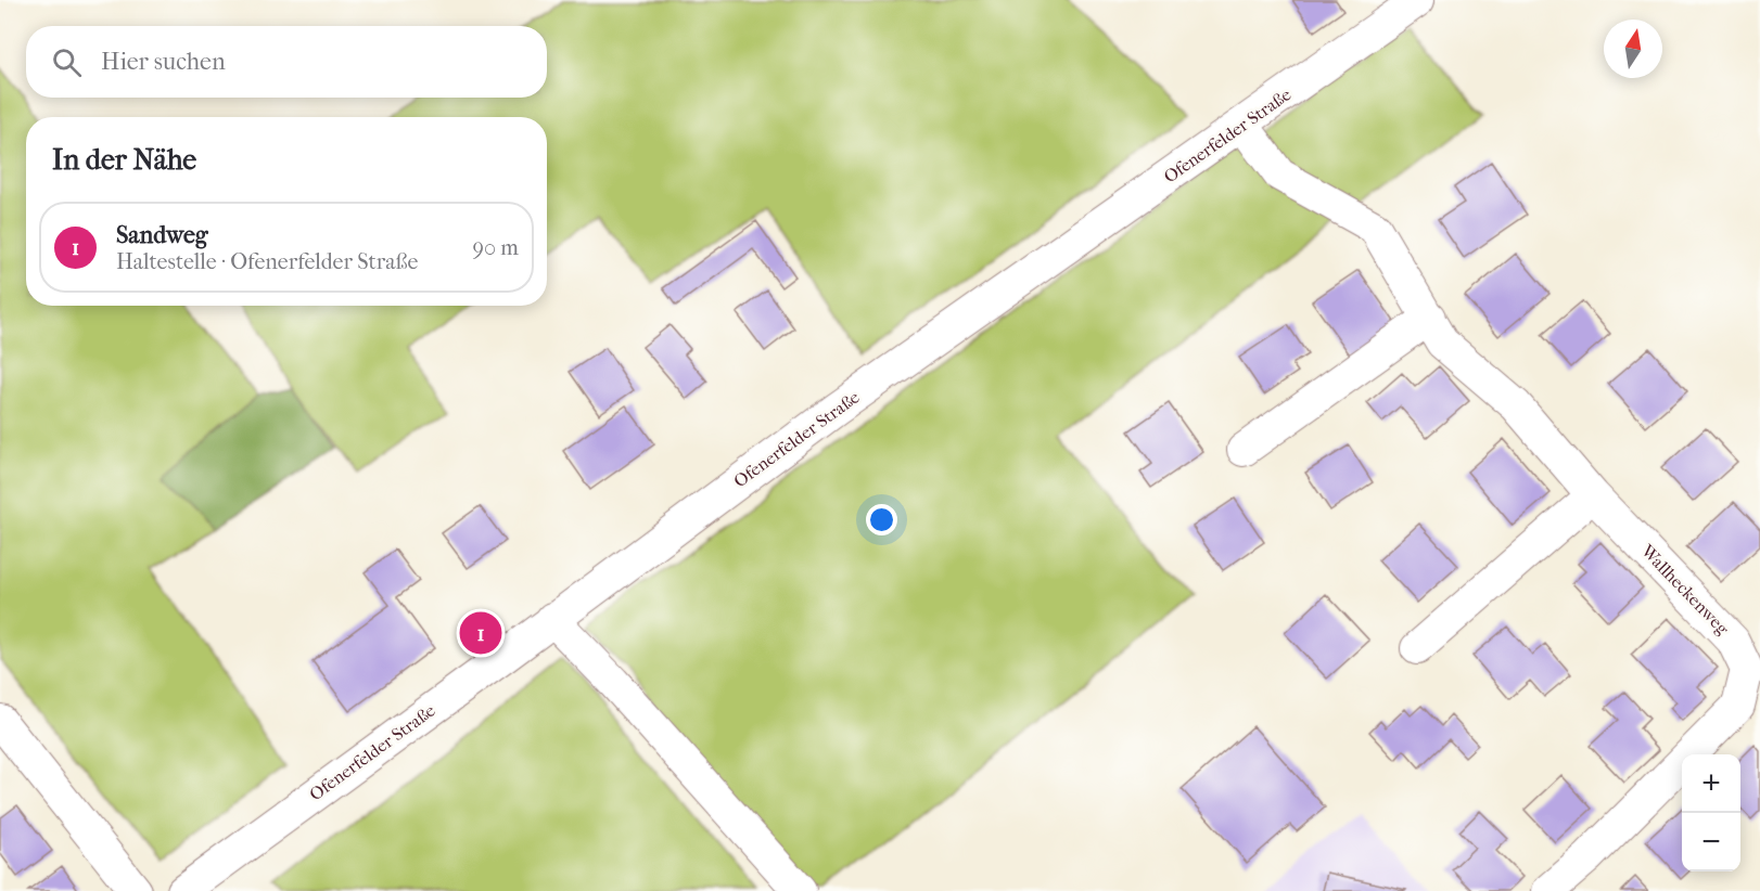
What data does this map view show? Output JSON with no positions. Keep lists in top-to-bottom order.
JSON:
{
  "streets": {
    "street": ["Ofenerfelder Straße", "Wallheckenweg"]
  },
  "crossings": [
    ["Ofenerfelder Straße", "Wallheckenweg"]
  ],
  "north": "top",
  "page": {
    "search": "Hier suchen",
    "heading": "In der Nähe",
    "list": [
      {
        "mark": "1",
        "name": "Sandweg",
        "note": "Haltestelle · Ofenerfelder Straße",
        "value": "90 m"
      }
    ],
    "pins": "1",
    "map_buttons": ["+", "−"]
  }
}
